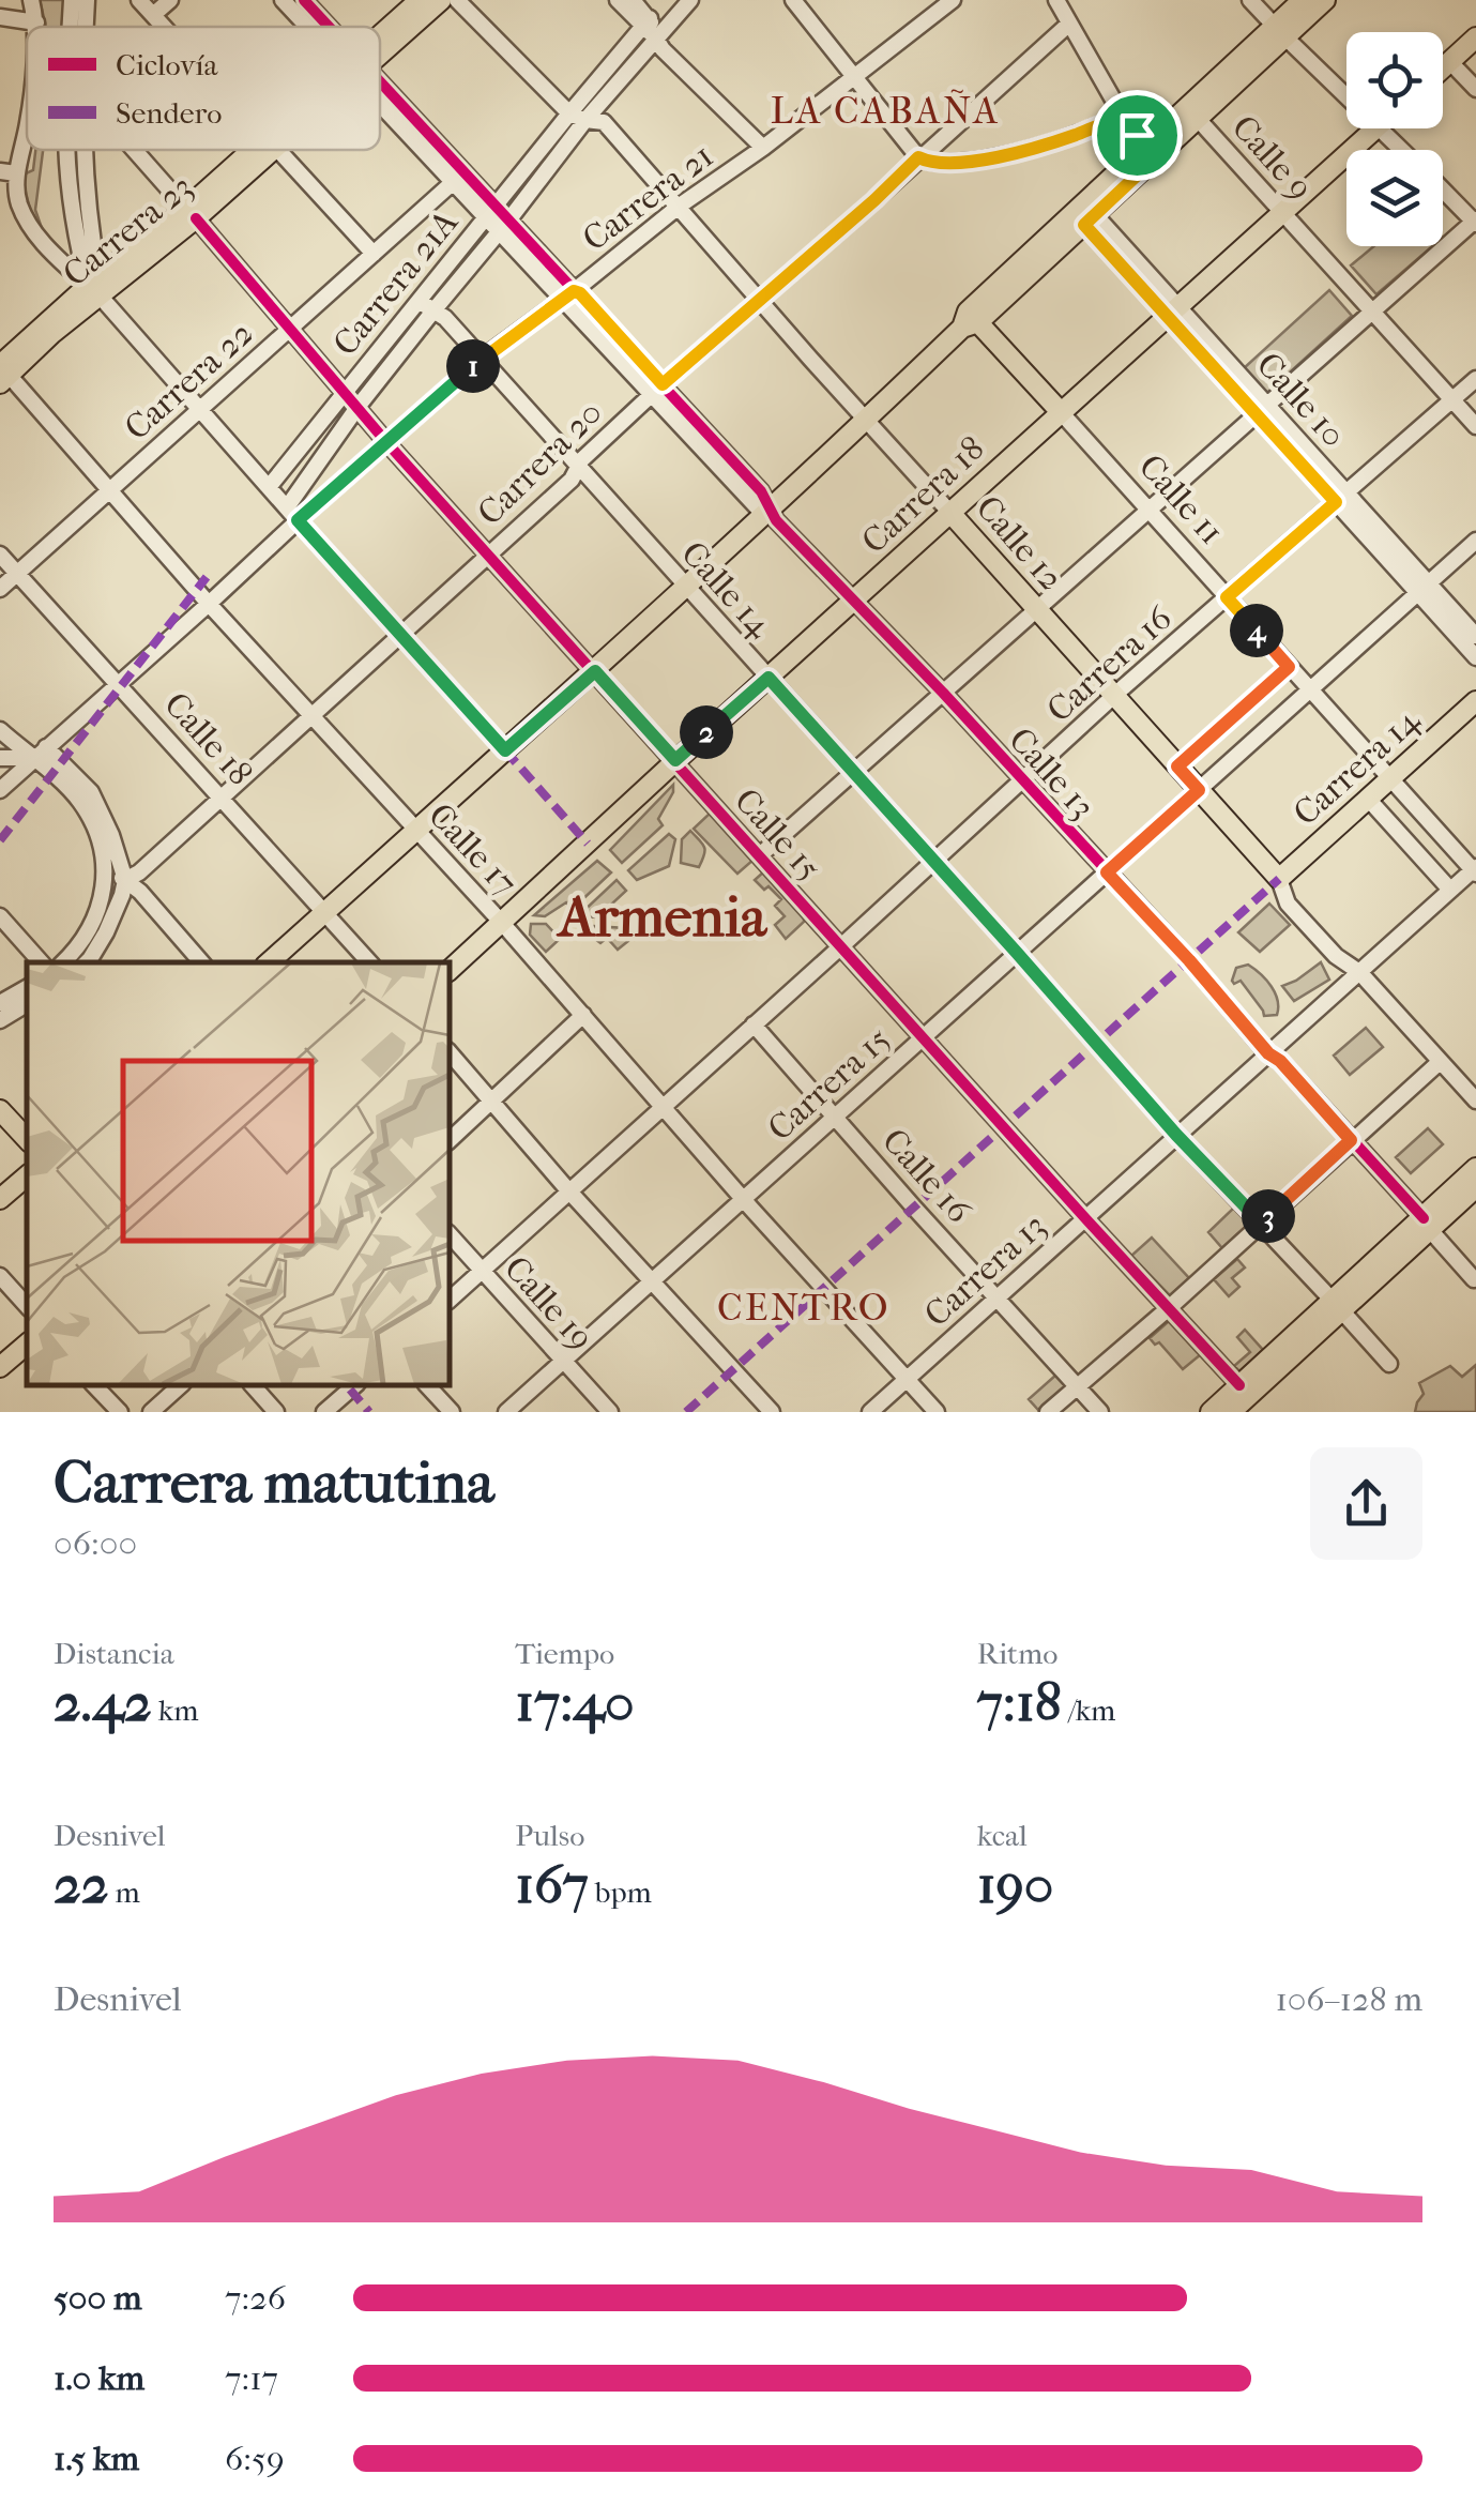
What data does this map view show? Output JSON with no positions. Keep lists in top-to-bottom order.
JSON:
{
  "streets": {
    "main road": [
      "Carrera 23",
      "Carrera 18",
      "Calle 11",
      "Calle 12",
      "Carrera 14"
    ],
    "street": [
      "Calle 9",
      "Carrera 21",
      "Carrera 21A",
      "Carrera 22",
      "Calle 10",
      "Carrera 20",
      "Calle 14",
      "Carrera 16",
      "Calle 18",
      "Calle 13",
      "Calle 15",
      "Calle 17",
      "Carrera 15",
      "Calle 16",
      "Carrera 13",
      "Calle 19"
    ]
  },
  "crossings": [
    ["Calle 9", "Carrera 18"],
    ["Calle 9", "Carrera 16"],
    ["Carrera 21", "Carrera 21A"],
    ["Carrera 21", "Calle 12"],
    ["Carrera 21", "Calle 14"],
    ["Carrera 21", "Calle 18"],
    ["Carrera 21", "Calle 13"],
    ["Carrera 21", "Calle 15"],
    ["Carrera 21", "Calle 17"],
    ["Carrera 23", "Calle 15"],
    ["Carrera 23", "Calle 17"],
    ["Carrera 21A", "Calle 12"],
    ["Carrera 21A", "Calle 14"],
    ["Carrera 21A", "Calle 13"],
    ["Carrera 21A", "Calle 15"],
    ["Carrera 22", "Calle 18"],
    ["Carrera 22", "Calle 13"],
    ["Carrera 22", "Calle 15"],
    ["Carrera 22", "Calle 17"],
    ["Calle 10", "Carrera 18"],
    ["Calle 10", "Carrera 16"],
    ["Calle 10", "Carrera 15"],
    ["Carrera 20", "Calle 12"],
    ["Carrera 20", "Calle 14"],
    ["Carrera 20", "Calle 18"],
    ["Carrera 20", "Calle 13"],
    ["Carrera 20", "Calle 15"],
    ["Carrera 20", "Calle 17"],
    ["Carrera 18", "Calle 11"],
    ["Carrera 18", "Calle 12"],
    ["Carrera 18", "Calle 14"],
    ["Carrera 18", "Calle 13"],
    ["Carrera 18", "Calle 15"],
    ["Carrera 18", "Calle 17"],
    ["Calle 11", "Carrera 16"],
    ["Calle 11", "Carrera 14"],
    ["Calle 11", "Carrera 15"],
    ["Calle 11", "Carrera 13"],
    ["Calle 12", "Carrera 16"],
    ["Calle 12", "Carrera 14"],
    ["Calle 12", "Carrera 15"],
    ["Calle 12", "Carrera 13"],
    ["Calle 14", "Carrera 16"],
    ["Calle 14", "Carrera 15"],
    ["Calle 14", "Carrera 13"],
    ["Carrera 16", "Calle 13"],
    ["Carrera 16", "Calle 15"],
    ["Carrera 16", "Calle 17"],
    ["Carrera 16", "Calle 16"],
    ["Carrera 16", "Calle 19"],
    ["Calle 13", "Carrera 15"],
    ["Calle 13", "Carrera 13"],
    ["Calle 15", "Carrera 15"],
    ["Calle 15", "Carrera 13"],
    ["Calle 17", "Carrera 15"],
    ["Calle 17", "Carrera 13"],
    ["Carrera 15", "Calle 16"],
    ["Carrera 15", "Calle 19"],
    ["Calle 16", "Carrera 13"]
  ],
  "districts": ["LA CABAÑA", "Armenia", "CENTRO"],
  "legend": ["Ciclovía", "Sendero"],
  "page": {
    "pins": [
      "1",
      "4",
      "2",
      "3"
    ],
    "heading": ["Carrera matutina", "06:00"],
    "stats": [
      ["Distancia", "2.42 km"],
      ["Tiempo", "17:40"],
      ["Ritmo", "7:18 /km"],
      ["Desnivel", "22 m"],
      ["Pulso", "167 bpm"],
      ["kcal", "190"]
    ],
    "chart": ["Desnivel", "106–128 m"],
    "list": [
      {
        "name": "500 m",
        "note": "7:26"
      },
      {
        "name": "1.0 km",
        "note": "7:17"
      },
      {
        "name": "1.5 km",
        "note": "6:59"
      }
    ]
  }
}
